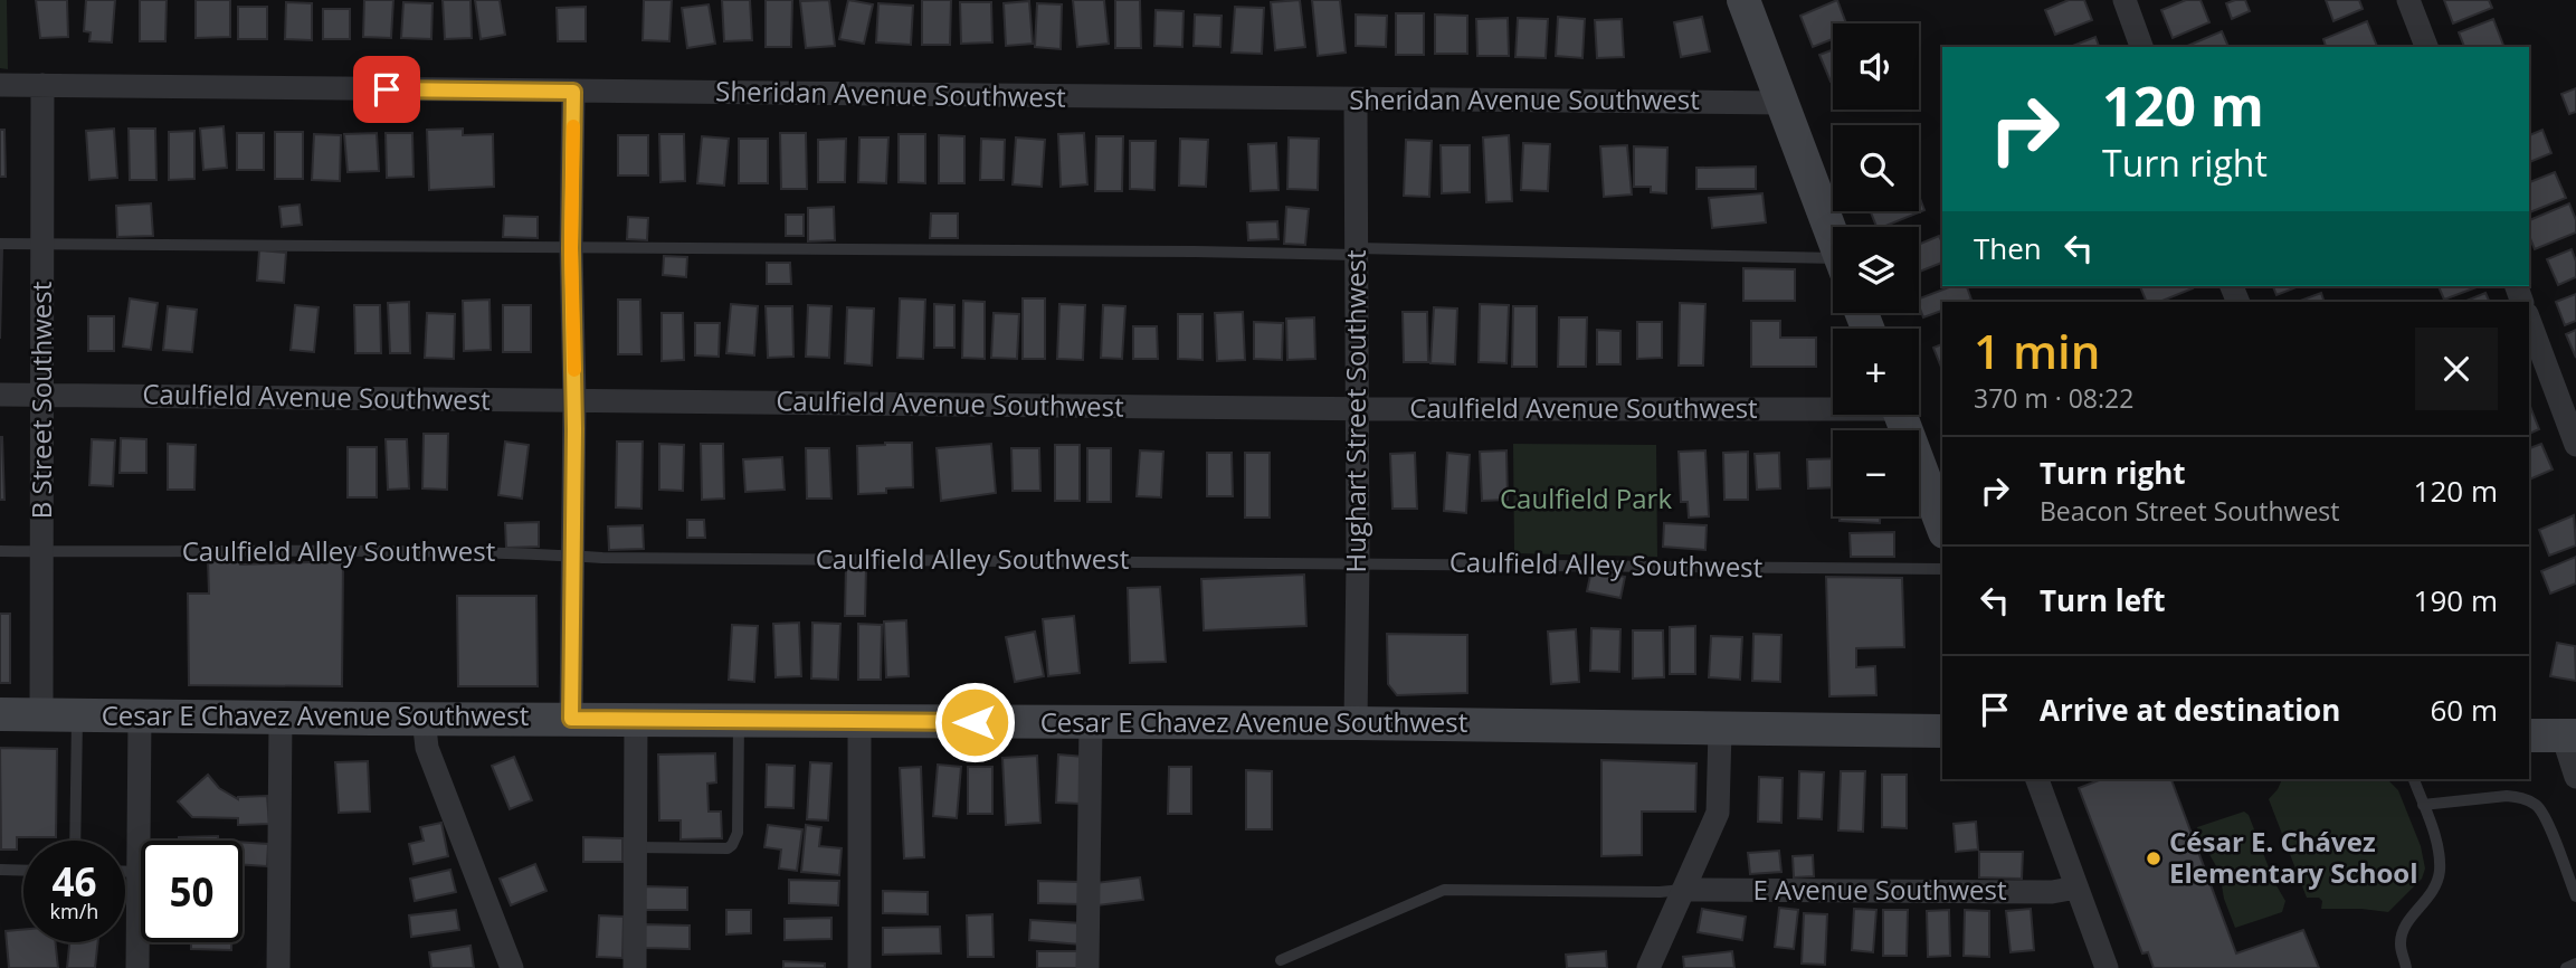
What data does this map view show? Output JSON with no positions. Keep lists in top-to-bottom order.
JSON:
{
  "streets": {
    "main road": ["Cesar E Chavez Avenue Southwest"],
    "street": [
      "Sheridan Avenue Southwest",
      "Caulfield Avenue Southwest",
      "B Street Southwest",
      "Hughart Street Southwest",
      "E Avenue Southwest"
    ],
    "lane": ["Caulfield Alley Southwest"]
  },
  "crossings": [
    ["Sheridan Avenue Southwest", "B Street Southwest"],
    ["Sheridan Avenue Southwest", "Hughart Street Southwest"],
    ["Caulfield Avenue Southwest", "B Street Southwest"],
    ["Caulfield Avenue Southwest", "Hughart Street Southwest"],
    ["B Street Southwest", "Caulfield Alley Southwest"],
    ["B Street Southwest", "Cesar E Chavez Avenue Southwest"],
    ["Hughart Street Southwest", "Caulfield Alley Southwest"],
    ["Hughart Street Southwest", "Cesar E Chavez Avenue Southwest"]
  ],
  "parks": ["Caulfield Park"],
  "places": ["César E. Chávez Elementary School"],
  "page": {
    "map_buttons": ["+", "−"],
    "turn": ["120 m", "Turn right"],
    "then": "Then",
    "heading": ["1 min", "370 m · 08:22"],
    "list": [
      {
        "name": "Turn right",
        "note": "Beacon Street Southwest",
        "value": "120 m"
      },
      {
        "name": "Turn left",
        "value": "190 m"
      },
      {
        "name": "Arrive at destination",
        "value": "60 m"
      }
    ],
    "speed": "46 km/h",
    "limit": "50"
  }
}
